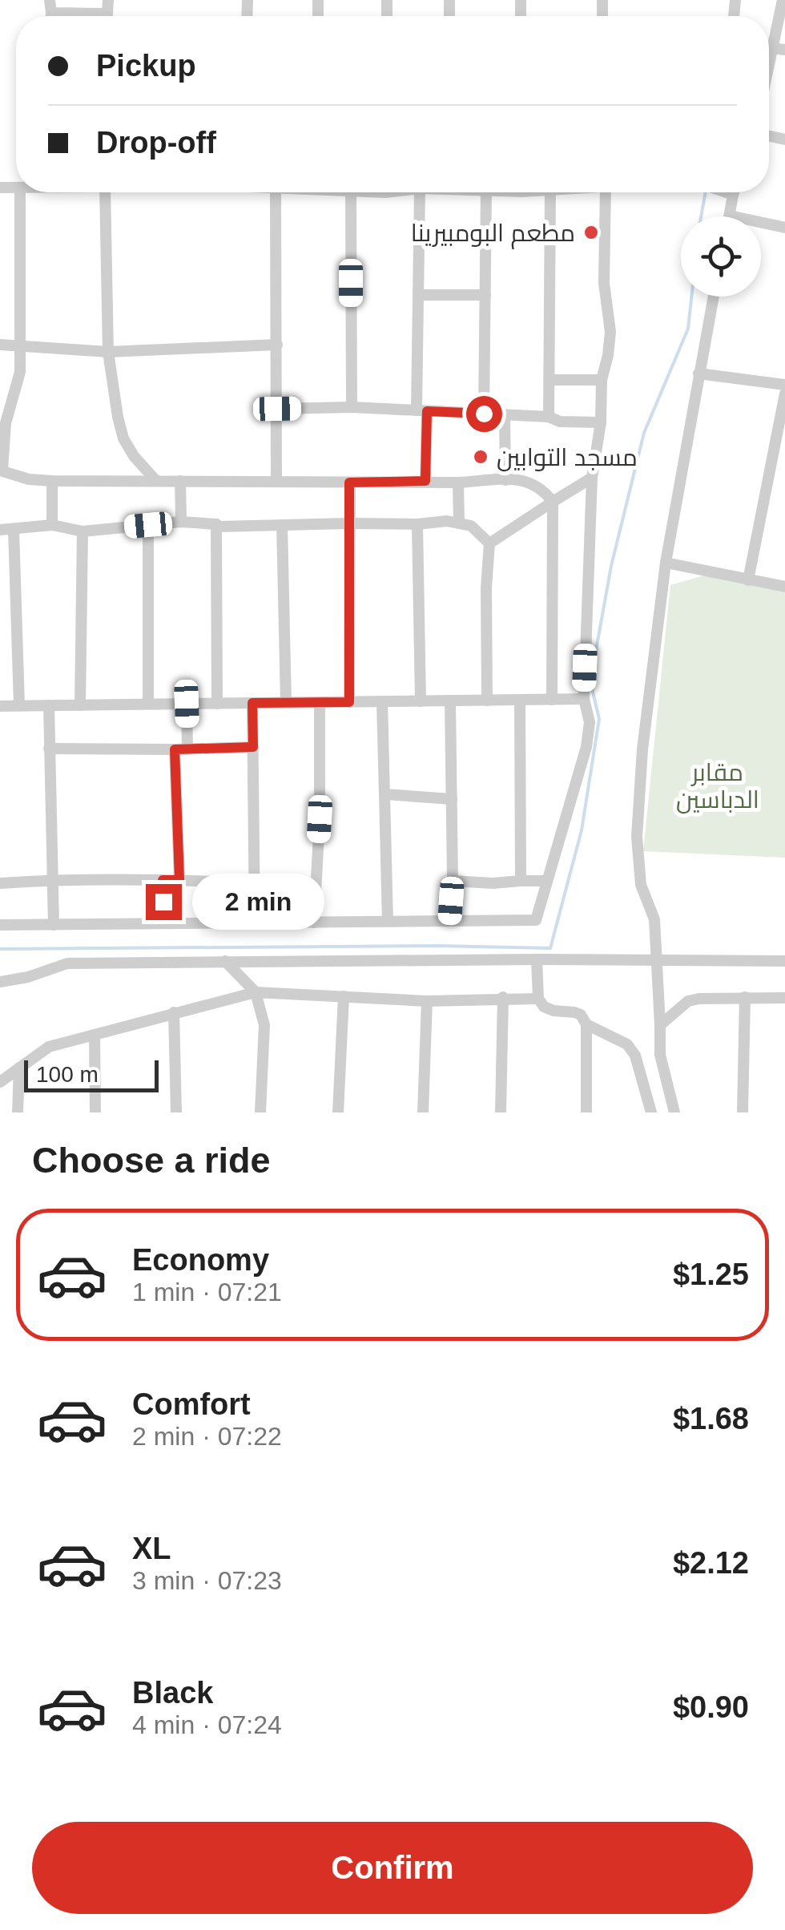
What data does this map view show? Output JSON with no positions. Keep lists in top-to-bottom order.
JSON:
{
  "parks": ["مقابر الدباسين"],
  "places": ["مطعم البومبيرينا", "مسجد التوابين"],
  "scale_bar": "100 m",
  "page": {
    "banner": ["Pickup", "Drop-off"],
    "bubble": "2 min",
    "scale": "100 m",
    "heading": "Choose a ride",
    "list": [
      {
        "name": "Economy",
        "note": "1 min · 07:21",
        "value": "$1.25"
      },
      {
        "name": "Comfort",
        "note": "2 min · 07:22",
        "value": "$1.68"
      },
      {
        "name": "XL",
        "note": "3 min · 07:23",
        "value": "$2.12"
      },
      {
        "name": "Black",
        "note": "4 min · 07:24",
        "value": "$0.90"
      }
    ],
    "buttons": "Confirm"
  }
}
